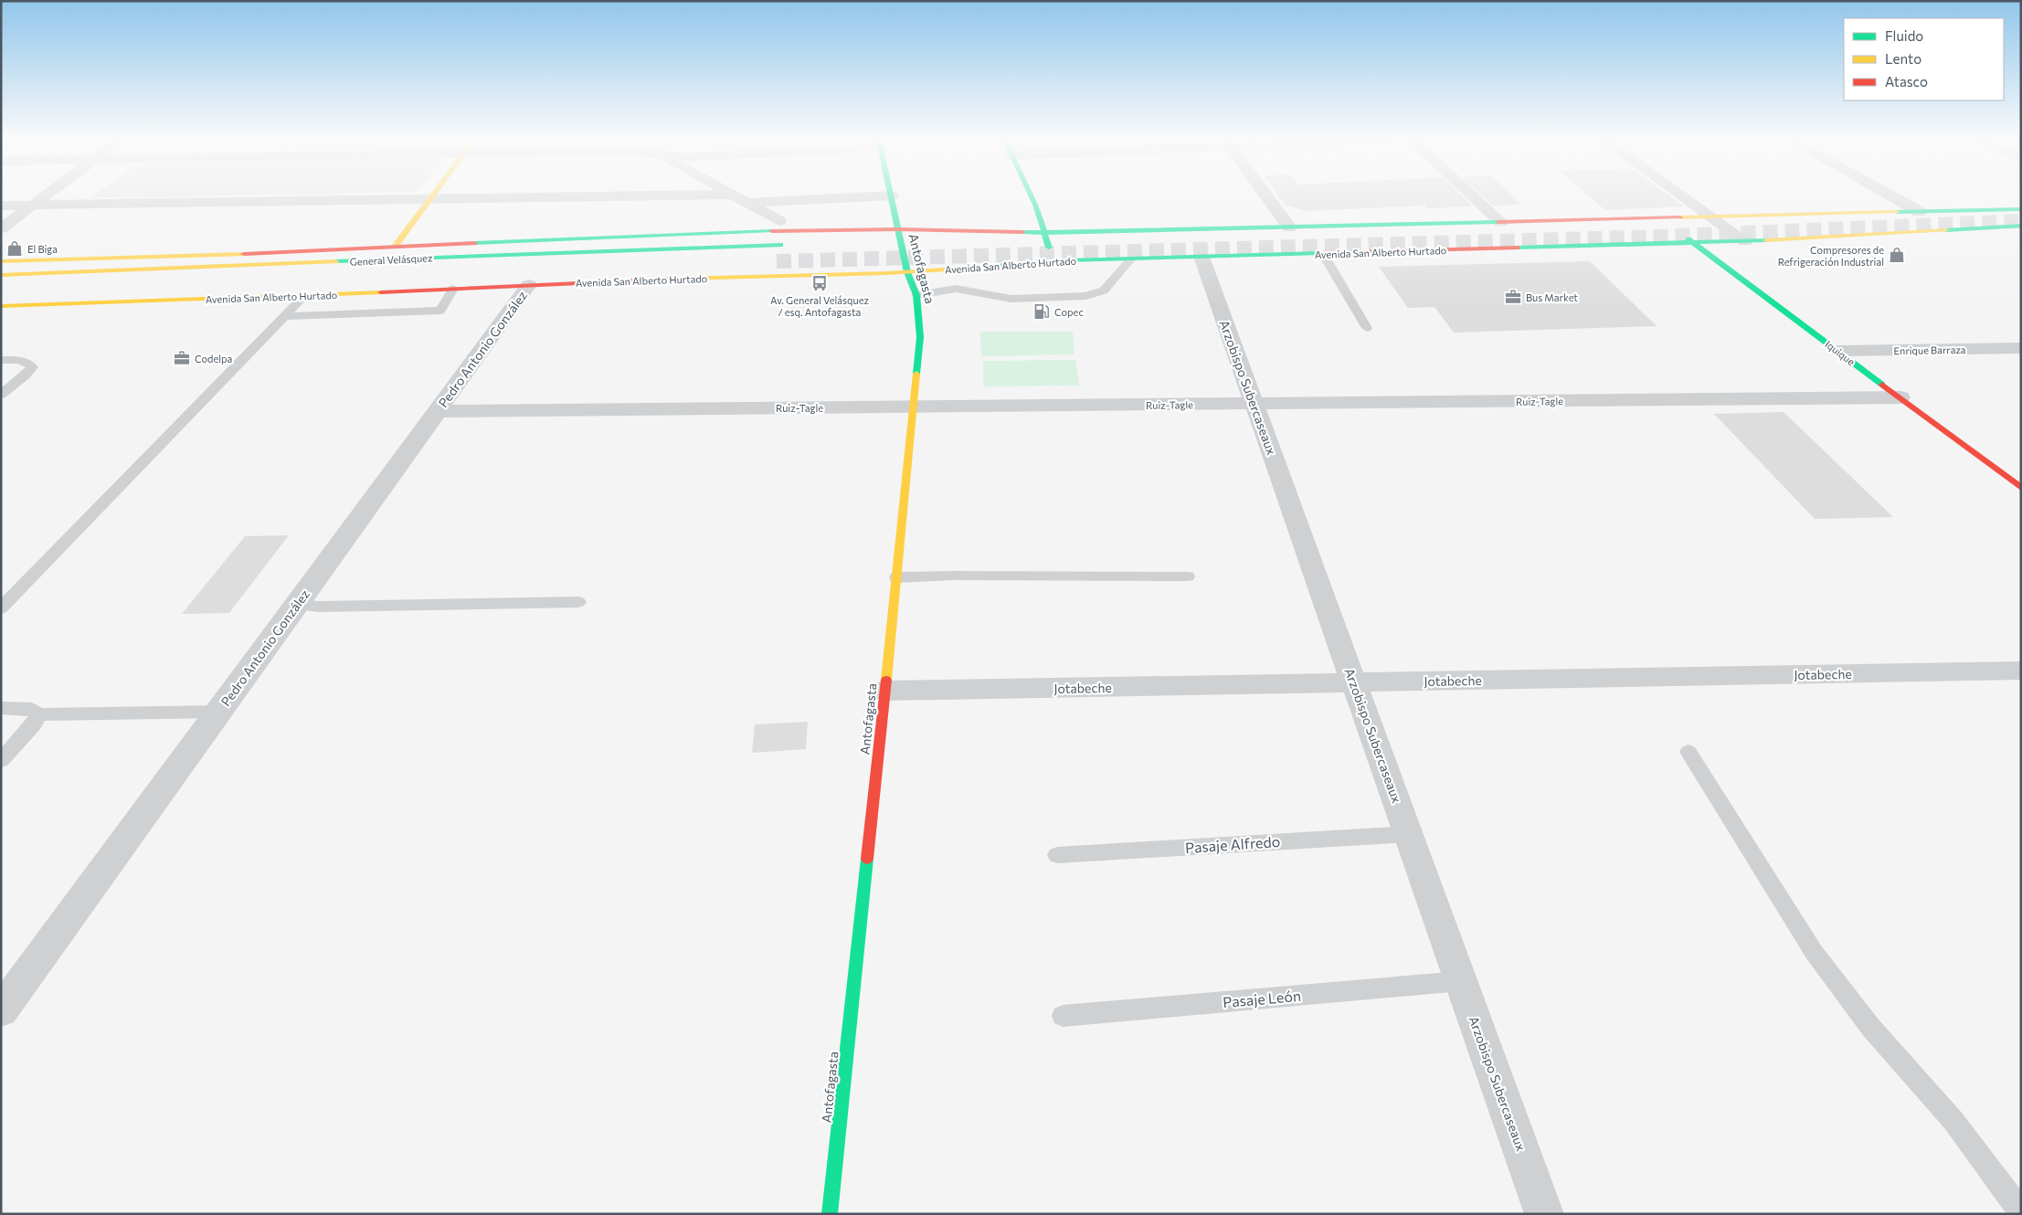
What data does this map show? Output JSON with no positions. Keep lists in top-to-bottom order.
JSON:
{
  "streets": {
    "main road": [
      "Avenida San Alberto Hurtado",
      "General Velásquez",
      "Antofagasta",
      "Iquique"
    ],
    "street": [
      "Pedro Antonio González",
      "Enrique Barraza",
      "Arzobispo Subercaseaux",
      "Ruiz-Tagle",
      "Jotabeche"
    ],
    "lane": ["Pasaje Alfredo", "Pasaje León"]
  },
  "crossings": [
    ["Avenida San Alberto Hurtado", "Antofagasta"],
    ["Avenida San Alberto Hurtado", "Pedro Antonio González"],
    ["Avenida San Alberto Hurtado", "Iquique"],
    ["Avenida San Alberto Hurtado", "Arzobispo Subercaseaux"],
    ["Antofagasta", "Ruiz-Tagle"],
    ["Antofagasta", "Jotabeche"],
    ["Pedro Antonio González", "Ruiz-Tagle"],
    ["Enrique Barraza", "Iquique"],
    ["Iquique", "Ruiz-Tagle"],
    ["Arzobispo Subercaseaux", "Ruiz-Tagle"],
    ["Arzobispo Subercaseaux", "Jotabeche"],
    ["Arzobispo Subercaseaux", "Pasaje Alfredo"],
    ["Arzobispo Subercaseaux", "Pasaje León"]
  ],
  "places": {
    "shop": ["El Biga", "Compresores de Refrigeración Industrial"],
    "bus stop": ["Av. General Velásquez / esq. Antofagasta"],
    "office": ["Bus Market", "Codelpa"],
    "fuel station": ["Copec"]
  },
  "legend": ["Fluido", "Lento", "Atasco"]
}
